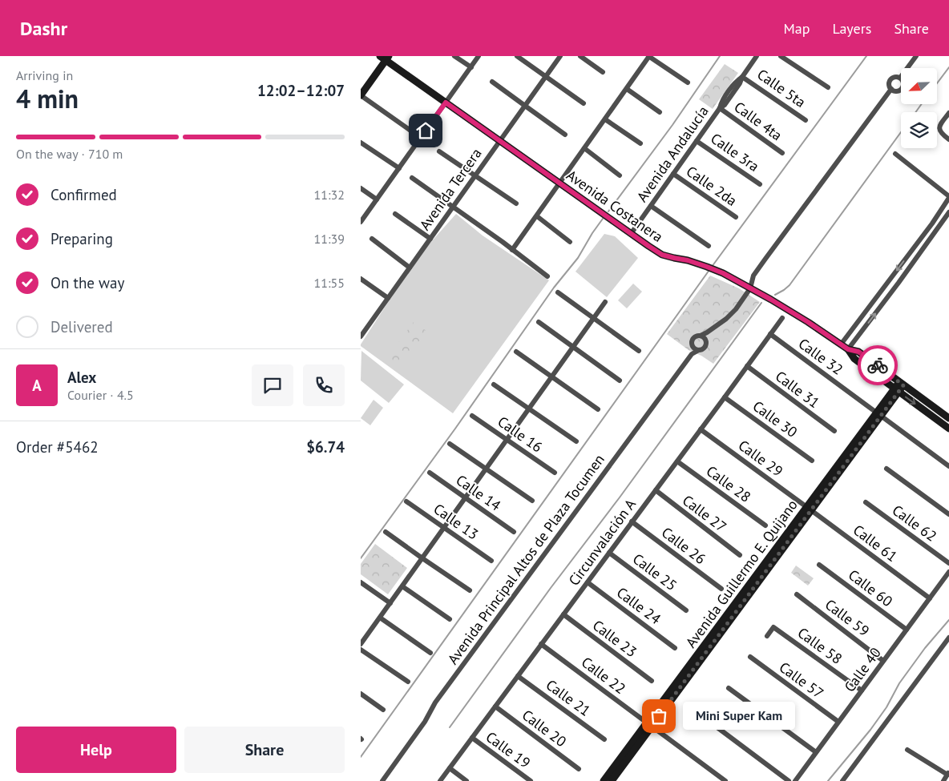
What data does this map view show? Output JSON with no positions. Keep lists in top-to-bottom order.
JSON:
{
  "streets": {
    "street": [
      "Calle 5ta",
      "Calle 4ta",
      "Calle 3ra",
      "Avenida Andalucía",
      "Calle 2da",
      "Avenida Tercera",
      "Avenida Costanera",
      "Calle 32",
      "Calle 31",
      "Calle 30",
      "Calle 16",
      "Calle 29",
      "Calle 28",
      "Calle 14",
      "Calle 27",
      "Calle 13",
      "Calle 62",
      "Circunvalación A",
      "Calle 61",
      "Calle 26",
      "Avenida Principal Altos de Plaza Tocumen",
      "Calle 25",
      "Avenida Guillermo E. Quijano",
      "Calle 60",
      "Calle 24",
      "Calle 59",
      "Calle 23",
      "Calle 58",
      "Calle 40",
      "Calle 22",
      "Calle 57",
      "Calle 21",
      "Calle 20",
      "Calle 19"
    ]
  },
  "crossings": [
    ["Calle 5ta", "Avenida Andalucía"],
    ["Calle 4ta", "Avenida Andalucía"],
    ["Calle 3ra", "Avenida Andalucía"],
    ["Avenida Andalucía", "Calle 2da"],
    ["Avenida Andalucía", "Avenida Costanera"],
    ["Avenida Tercera", "Avenida Costanera"],
    ["Avenida Costanera", "Avenida Guillermo E. Quijano"],
    ["Calle 32", "Circunvalación A"],
    ["Calle 32", "Avenida Guillermo E. Quijano"],
    ["Calle 31", "Circunvalación A"],
    ["Calle 30", "Circunvalación A"],
    ["Calle 29", "Circunvalación A"],
    ["Calle 29", "Calle 61"],
    ["Calle 29", "Avenida Guillermo E. Quijano"],
    ["Calle 28", "Circunvalación A"],
    ["Calle 27", "Circunvalación A"],
    ["Circunvalación A", "Calle 26"],
    ["Circunvalación A", "Calle 25"],
    ["Circunvalación A", "Calle 24"],
    ["Circunvalación A", "Calle 23"],
    ["Circunvalación A", "Calle 22"],
    ["Circunvalación A", "Calle 21"],
    ["Circunvalación A", "Calle 20"],
    ["Circunvalación A", "Calle 19"],
    ["Calle 61", "Avenida Guillermo E. Quijano"],
    ["Calle 61", "Calle 40"],
    ["Avenida Guillermo E. Quijano", "Calle 22"],
    ["Calle 60", "Calle 40"],
    ["Calle 59", "Calle 40"],
    ["Calle 58", "Calle 40"],
    ["Calle 40", "Calle 57"]
  ],
  "places": ["Mini Super Kam"],
  "north": "bottom left",
  "page": {
    "header": "Dashr",
    "nav": ["Map", "Layers", "Share"],
    "heading": ["4 min", "Arriving in", "12:02–12:07"],
    "panel": [
      "Alex",
      "Courier · 4.5",
      "Order #5462",
      "$6.74"
    ],
    "bar": "On the way · 710 m",
    "list": [
      ["Confirmed", "11:32"],
      ["Preparing", "11:39"],
      ["On the way", "11:55"],
      "Delivered"
    ],
    "round": "A",
    "bubble": "Mini Super Kam",
    "buttons": ["Help", "Share"]
  }
}
